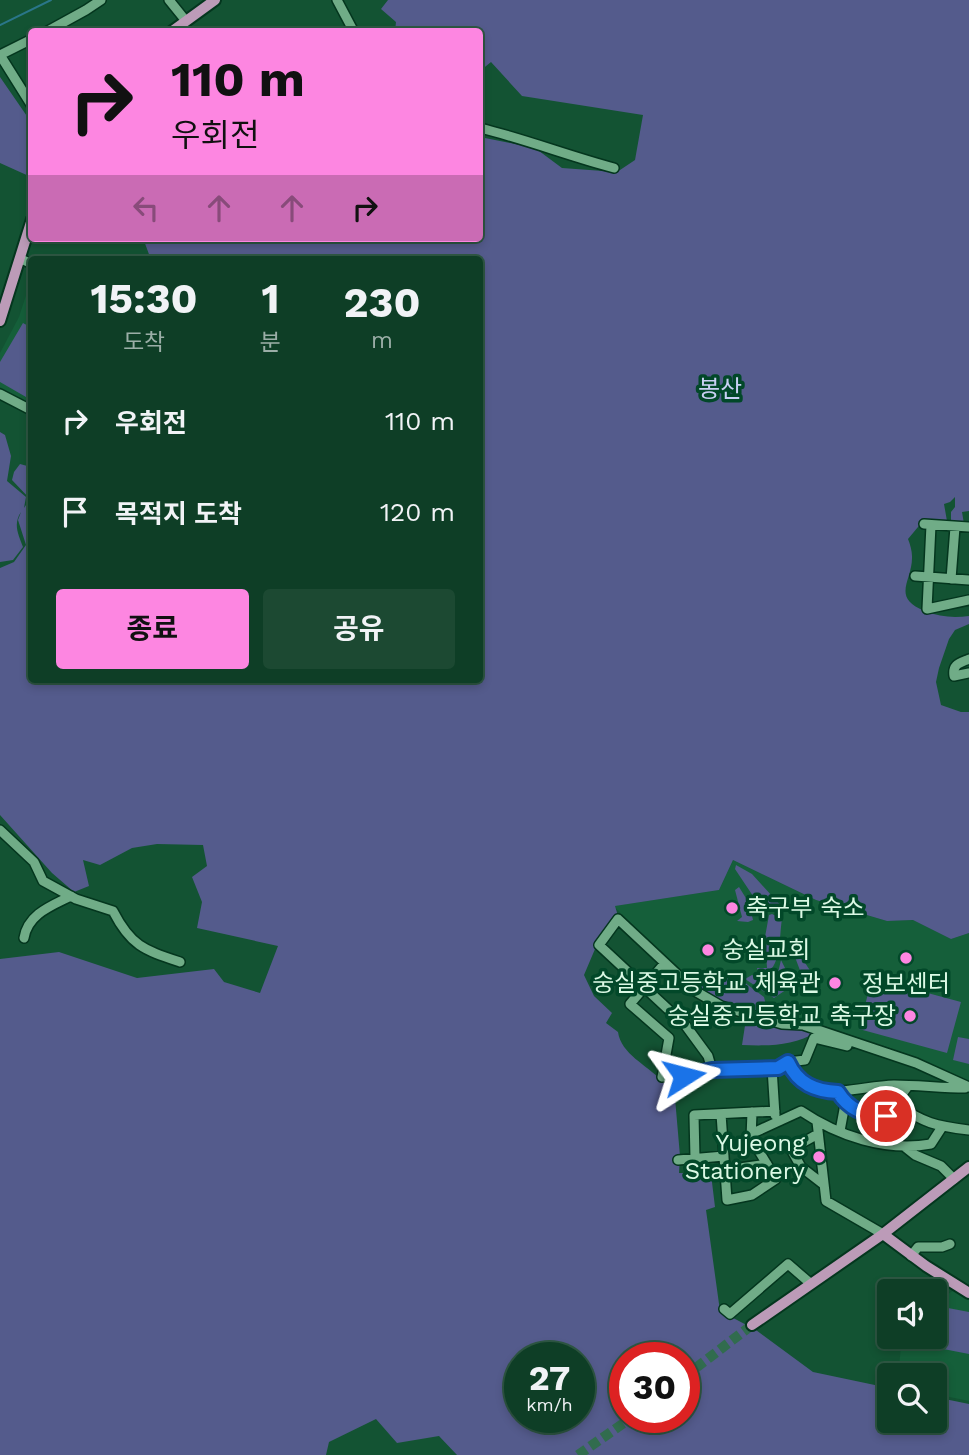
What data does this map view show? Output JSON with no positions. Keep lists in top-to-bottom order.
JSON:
{
  "parks": ["봉산"],
  "places": [
    "축구부 숙소",
    "숭실교회",
    "정보센터",
    "숭실중고등학교 체육관",
    "숭실중고등학교 축구장",
    "Yujeong Stationery"
  ],
  "page": {
    "turn": ["110 m", "우회전"],
    "eta": [
      "15:30",
      "도착",
      "1",
      "분",
      "230",
      "m"
    ],
    "list": [
      {
        "name": "우회전",
        "value": "110 m"
      },
      {
        "name": "목적지 도착",
        "value": "120 m"
      }
    ],
    "buttons": ["종료", "공유"],
    "speed": "27 km/h",
    "limit": "30"
  }
}
